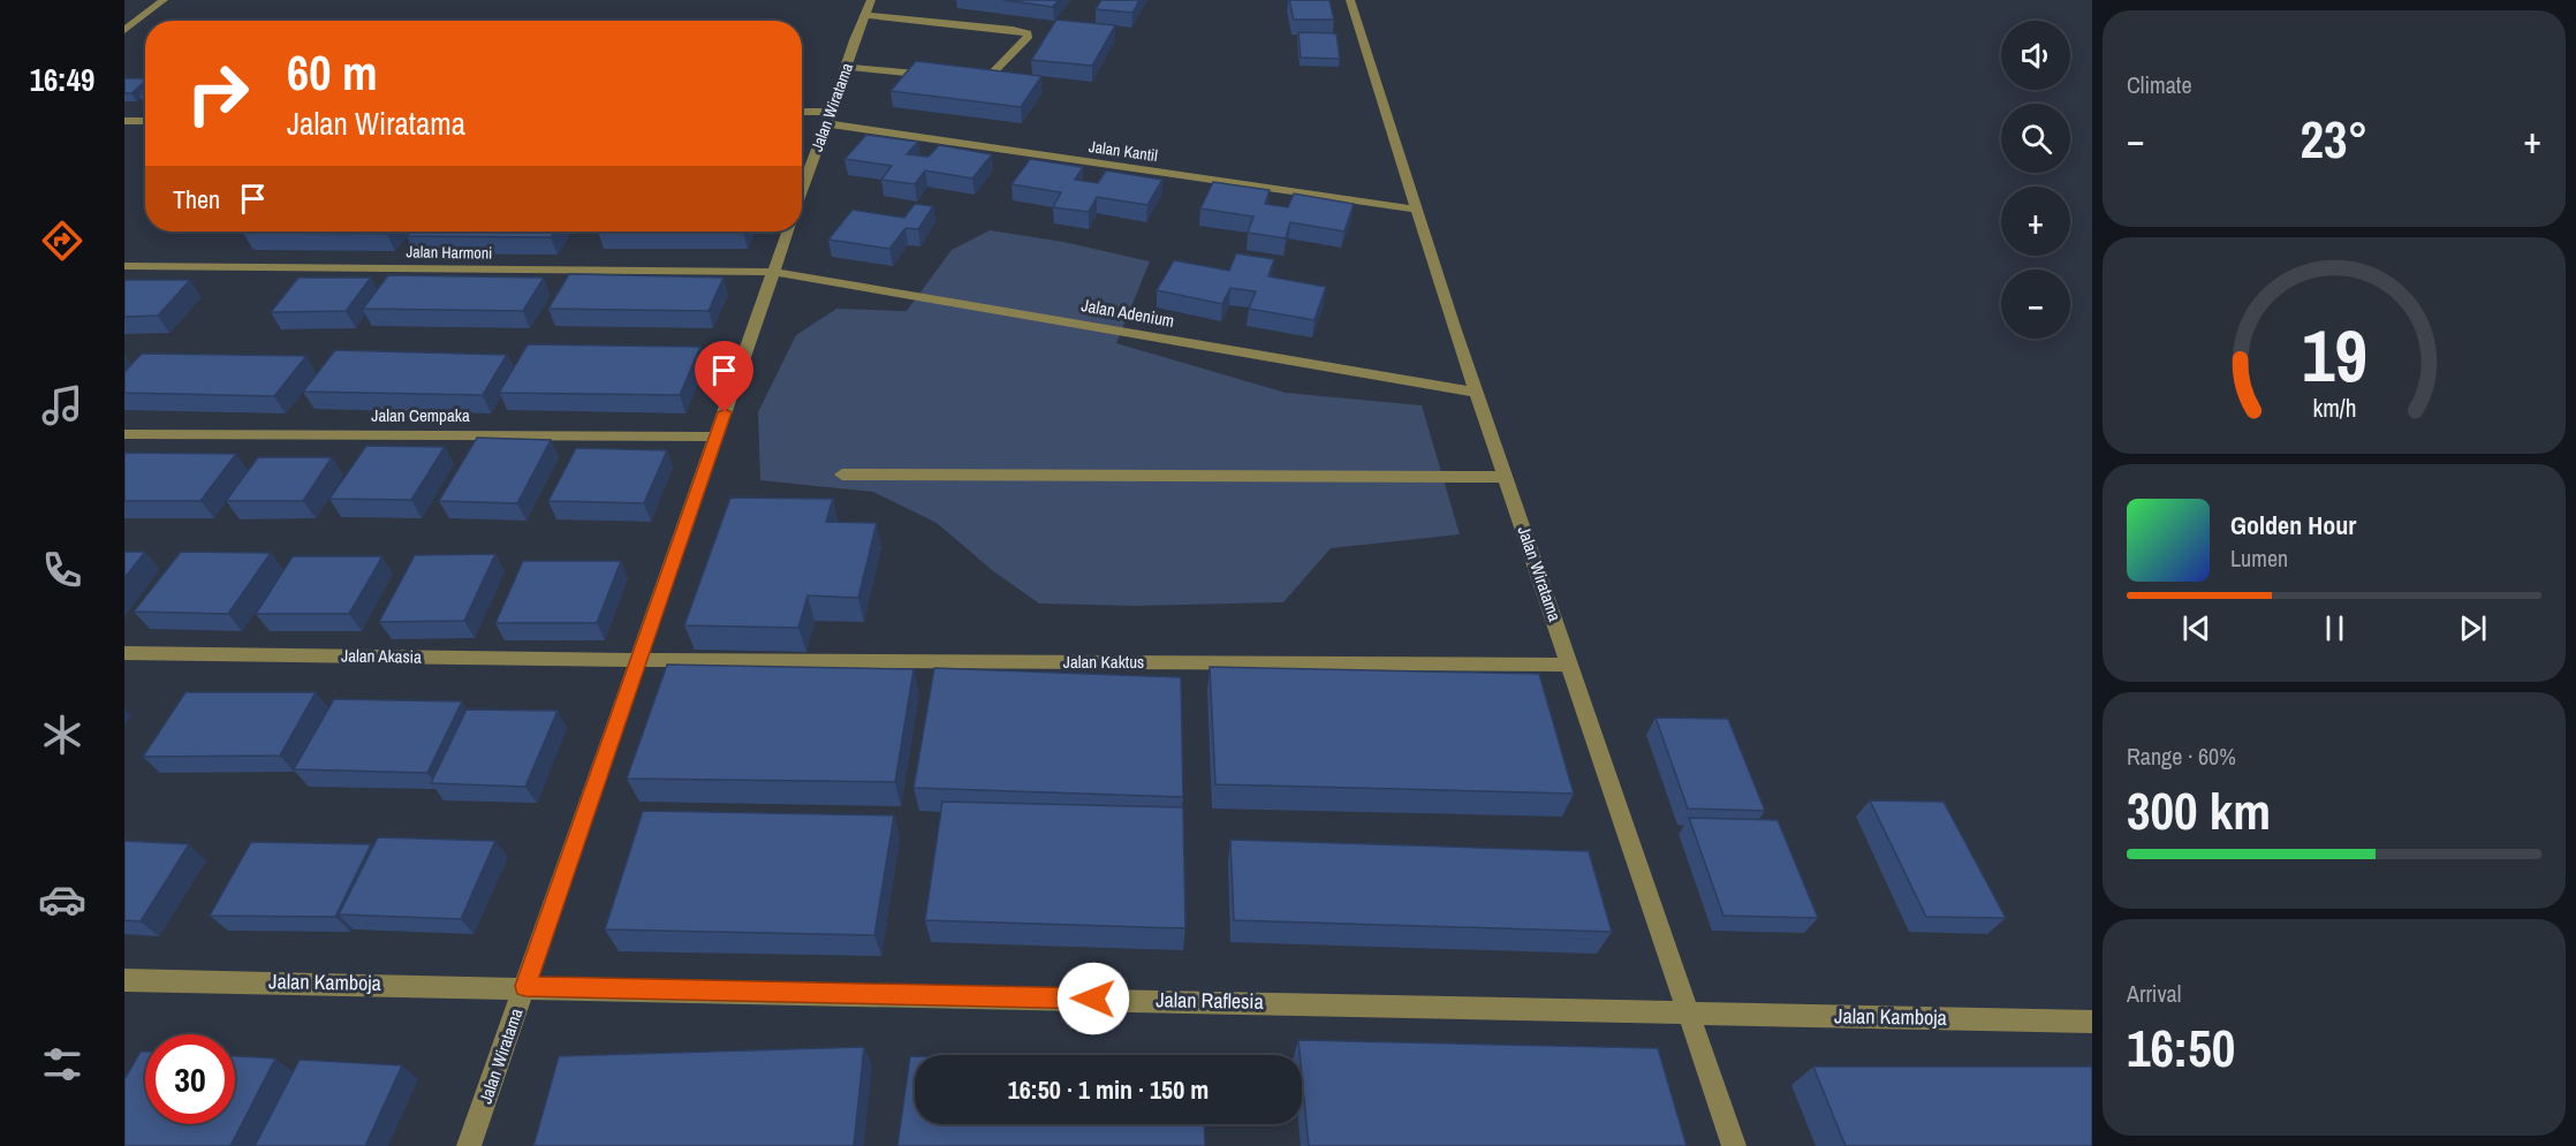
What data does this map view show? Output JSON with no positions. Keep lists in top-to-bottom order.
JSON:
{
  "streets": {
    "street": [
      "Jalan Wiratama",
      "Jalan Kantil",
      "Jalan Harmoni",
      "Jalan Adenium",
      "Jalan Cempaka",
      "Jalan Akasia",
      "Jalan Kaktus",
      "Jalan Kamboja",
      "Jalan Raflesia"
    ]
  },
  "crossings": [
    ["Jalan Wiratama", "Jalan Kantil"],
    ["Jalan Wiratama", "Jalan Harmoni"],
    ["Jalan Wiratama", "Jalan Adenium"],
    ["Jalan Wiratama", "Jalan Cempaka"],
    ["Jalan Wiratama", "Jalan Akasia"],
    ["Jalan Wiratama", "Jalan Kaktus"],
    ["Jalan Wiratama", "Jalan Kamboja"],
    ["Jalan Wiratama", "Jalan Raflesia"],
    ["Jalan Harmoni", "Jalan Adenium"],
    ["Jalan Akasia", "Jalan Kaktus"],
    ["Jalan Kamboja", "Jalan Raflesia"]
  ],
  "page": {
    "tabs": "16:49",
    "tile": [
      "Climate",
      ["Range · 60%", "300 km"],
      ["Arrival", "16:50"]
    ],
    "map_buttons": ["+", "−"],
    "turn": ["60 m", "Jalan Wiratama"],
    "heat": ["−", "23°", "+"],
    "then": "Then",
    "song": ["Golden Hour", "Lumen"],
    "limit": "30",
    "trip": "16:50 · 1 min · 150 m",
    "gauge": ["19", "km/h"]
  }
}
